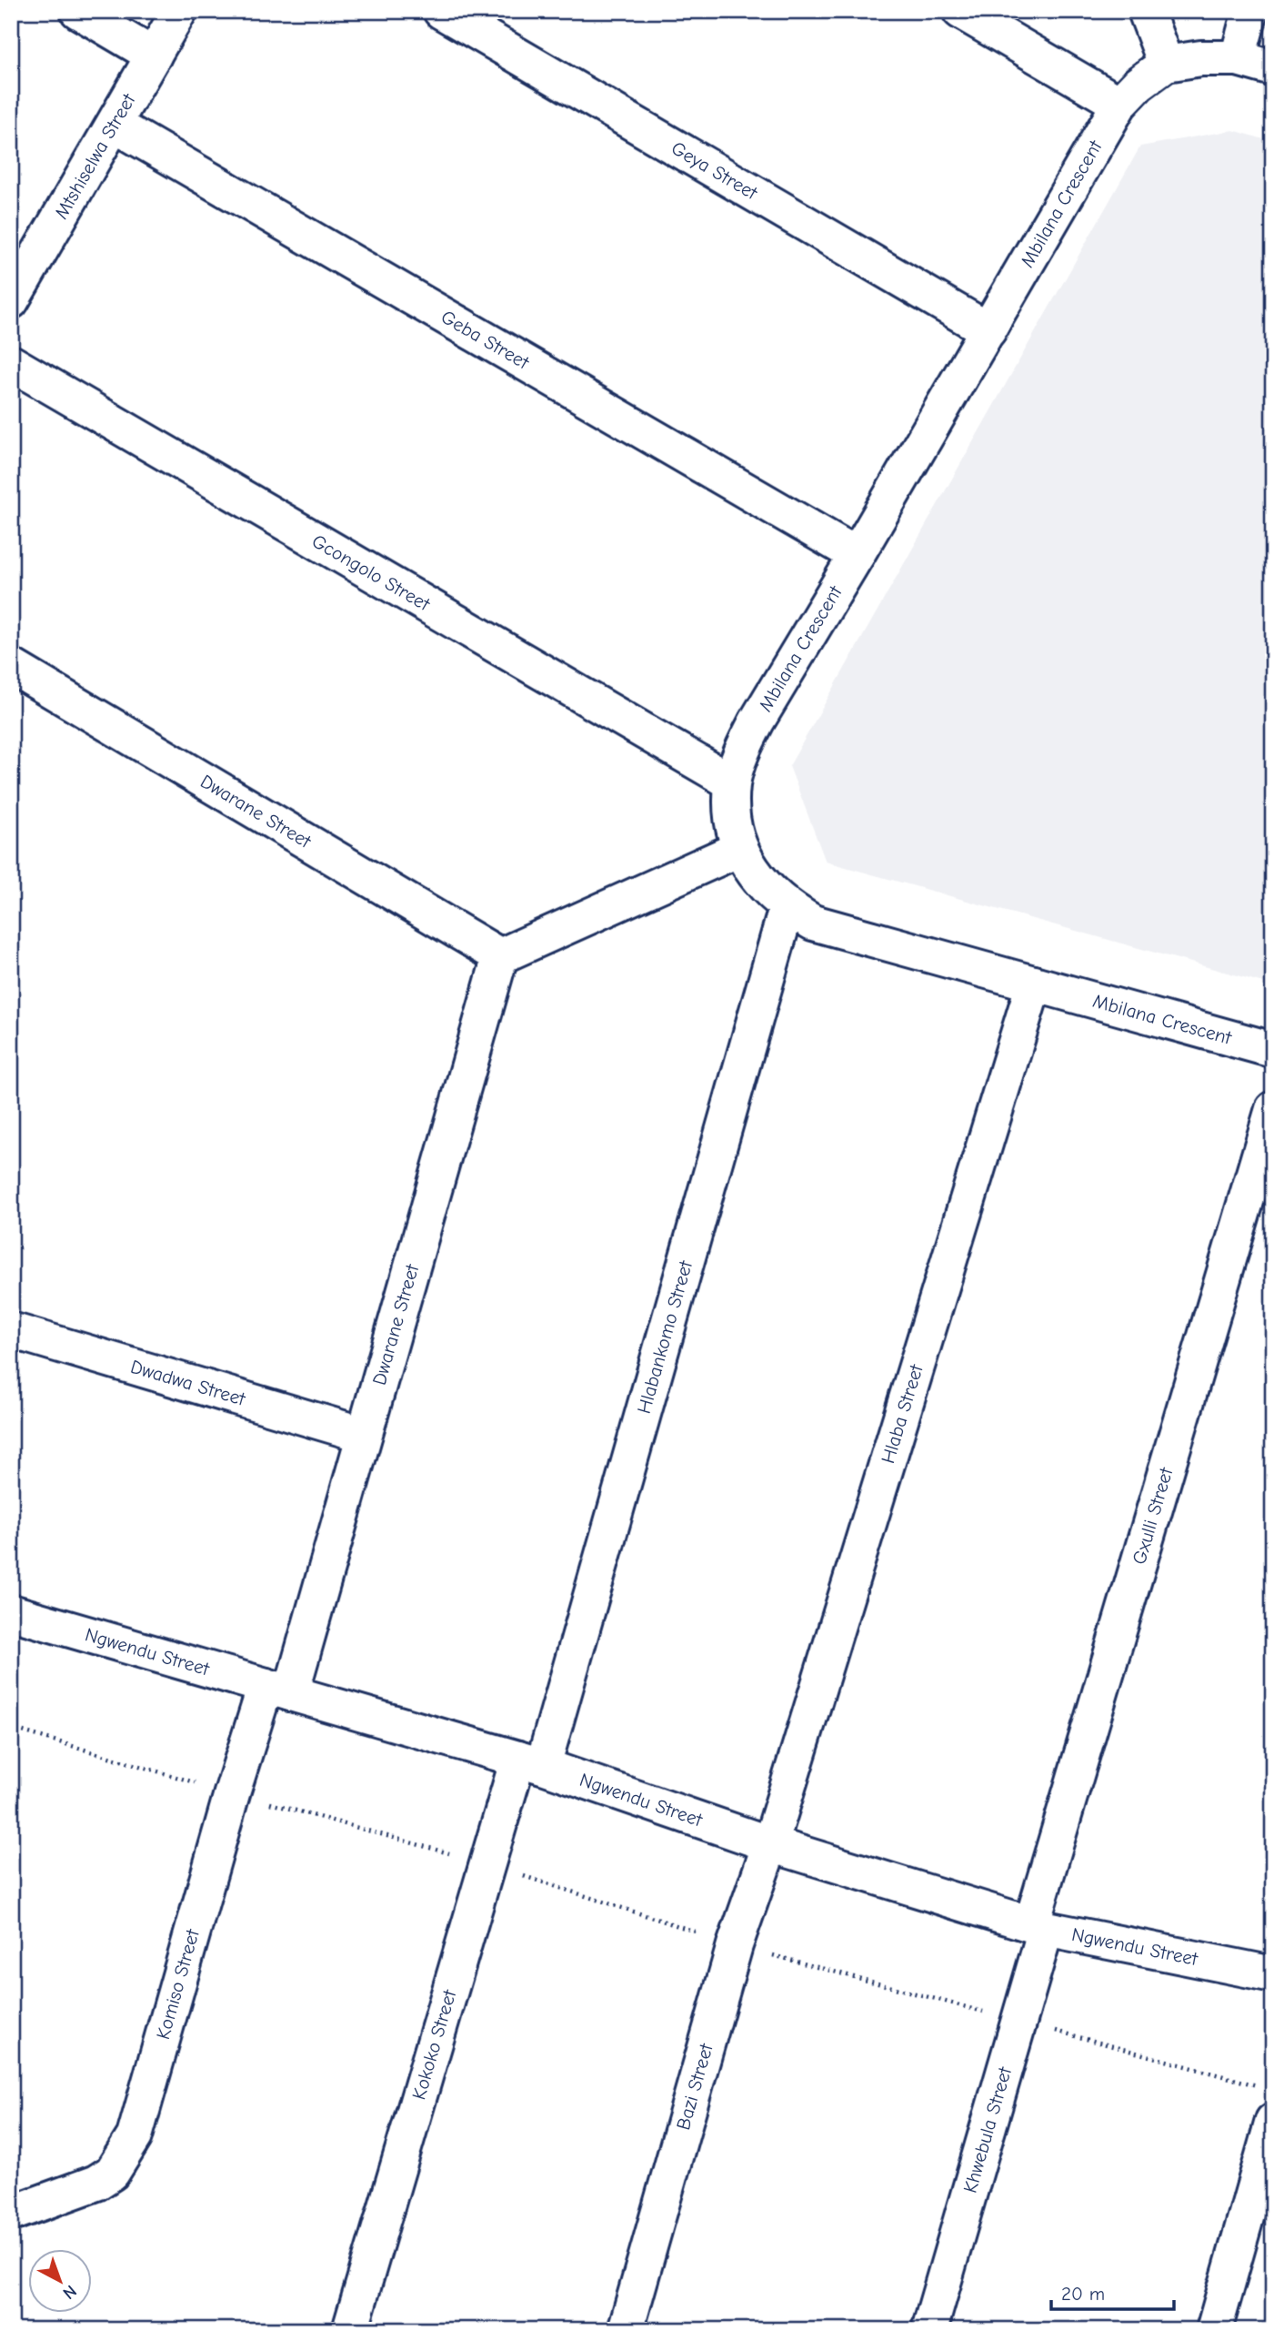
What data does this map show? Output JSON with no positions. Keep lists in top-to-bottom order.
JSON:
{
  "streets": {
    "street": [
      "Mtshiselwa Street",
      "Geya Street",
      "Mbilana Crescent",
      "Geba Street",
      "Gcongolo Street",
      "Dwarane Street",
      "Hlabankomo Street",
      "Dwadwa Street",
      "Hlaba Street",
      "Gxulli Street",
      "Ngwendu Street",
      "Komiso Street",
      "Kokoko Street",
      "Bazi Street",
      "Khwebula Street"
    ]
  },
  "crossings": [
    ["Mtshiselwa Street", "Geba Street"],
    ["Geya Street", "Mbilana Crescent"],
    ["Mbilana Crescent", "Geba Street"],
    ["Mbilana Crescent", "Gcongolo Street"],
    ["Mbilana Crescent", "Hlabankomo Street"],
    ["Mbilana Crescent", "Hlaba Street"],
    ["Dwarane Street", "Dwadwa Street"],
    ["Dwarane Street", "Ngwendu Street"],
    ["Dwarane Street", "Komiso Street"],
    ["Hlabankomo Street", "Ngwendu Street"],
    ["Hlabankomo Street", "Kokoko Street"],
    ["Hlaba Street", "Ngwendu Street"],
    ["Hlaba Street", "Bazi Street"],
    ["Gxulli Street", "Ngwendu Street"],
    ["Gxulli Street", "Khwebula Street"],
    ["Ngwendu Street", "Komiso Street"],
    ["Ngwendu Street", "Kokoko Street"],
    ["Ngwendu Street", "Bazi Street"],
    ["Ngwendu Street", "Khwebula Street"]
  ],
  "scale_bar": "20 m",
  "north": "bottom right"
}
